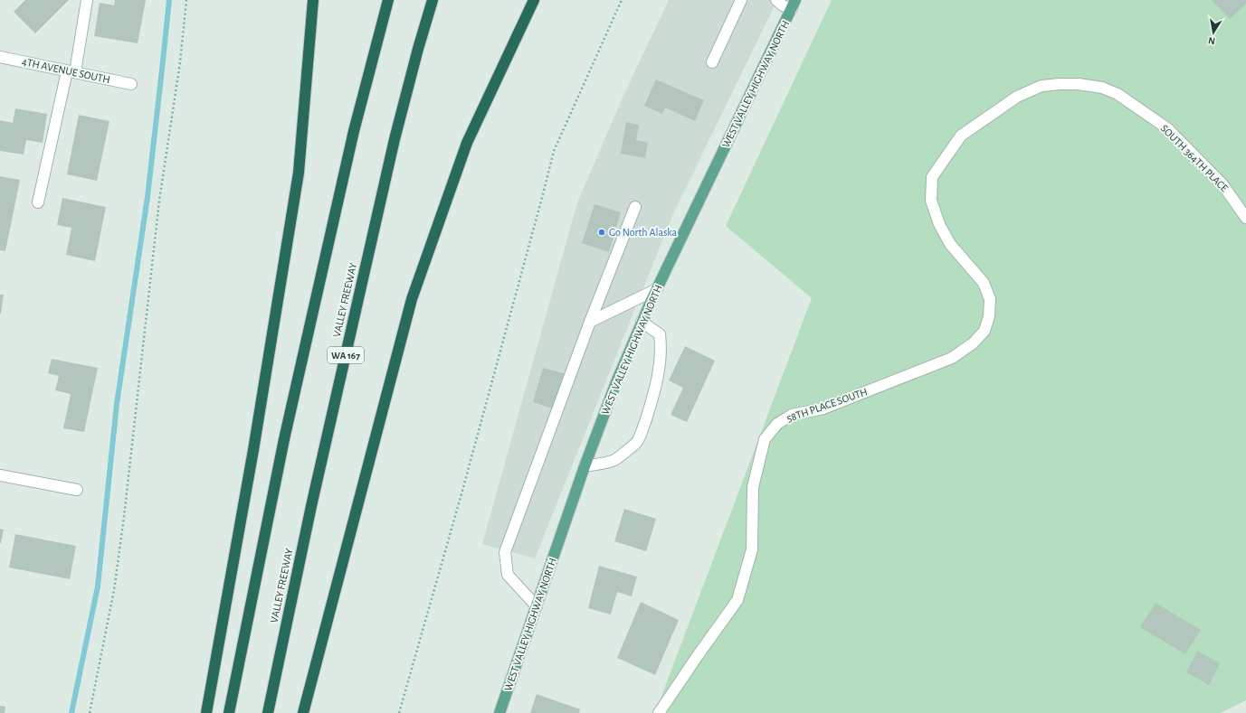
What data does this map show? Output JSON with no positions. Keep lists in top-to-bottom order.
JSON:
{
  "streets": {
    "highway": ["VALLEY FREEWAY", "WA 167"],
    "main road": ["WEST VALLEY HIGHWAY NORTH"],
    "street": ["4TH AVENUE SOUTH", "SOUTH 364TH PLACE", "58TH PLACE SOUTH"]
  },
  "crossings": [
    ["SOUTH 364TH PLACE", "58TH PLACE SOUTH"]
  ],
  "places": ["Go North Alaska"],
  "north": "bottom"
}
